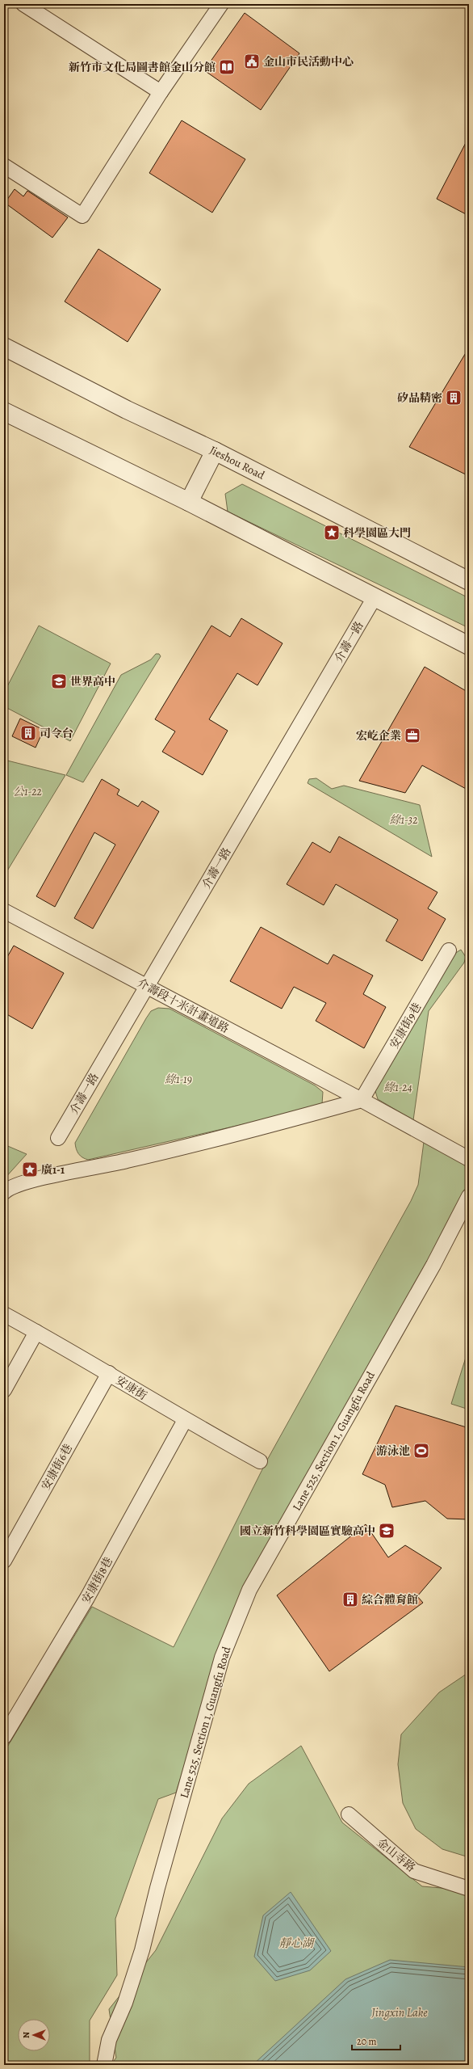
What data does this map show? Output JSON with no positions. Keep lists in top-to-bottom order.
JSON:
{
  "streets": {
    "street": [
      "Jieshou Road",
      "介壽一路",
      "介壽段十米計畫道路",
      "安康街9巷",
      "安康街",
      "Lane 525, Section 1, Guangfu Road",
      "安康街6巷",
      "安康街8巷",
      "金山寺路"
    ]
  },
  "crossings": [
    ["介壽一路", "介壽段十米計畫道路"],
    ["介壽段十米計畫道路", "安康街9巷"],
    ["安康街", "安康街6巷"],
    ["安康街", "安康街8巷"]
  ],
  "water": ["Jingxin Lake"],
  "parks": [
    "公1-22",
    "綠1-32",
    "綠1-19",
    "綠1-24",
    "靜心湖"
  ],
  "places": {
    "public building": ["金山市民活動中心"],
    "library": ["新竹市文化局圖書館金山分館"],
    "building": ["矽品精密", "司令台", "綜合體育館"],
    "place": ["科學園區大門", "廣1-1"],
    "school or university": ["世界高中", "國立新竹科學園區實驗高中"],
    "office": ["宏屹企業"],
    "sports": ["游泳池"]
  },
  "scale_bar": "20 m",
  "north": "left"
}
